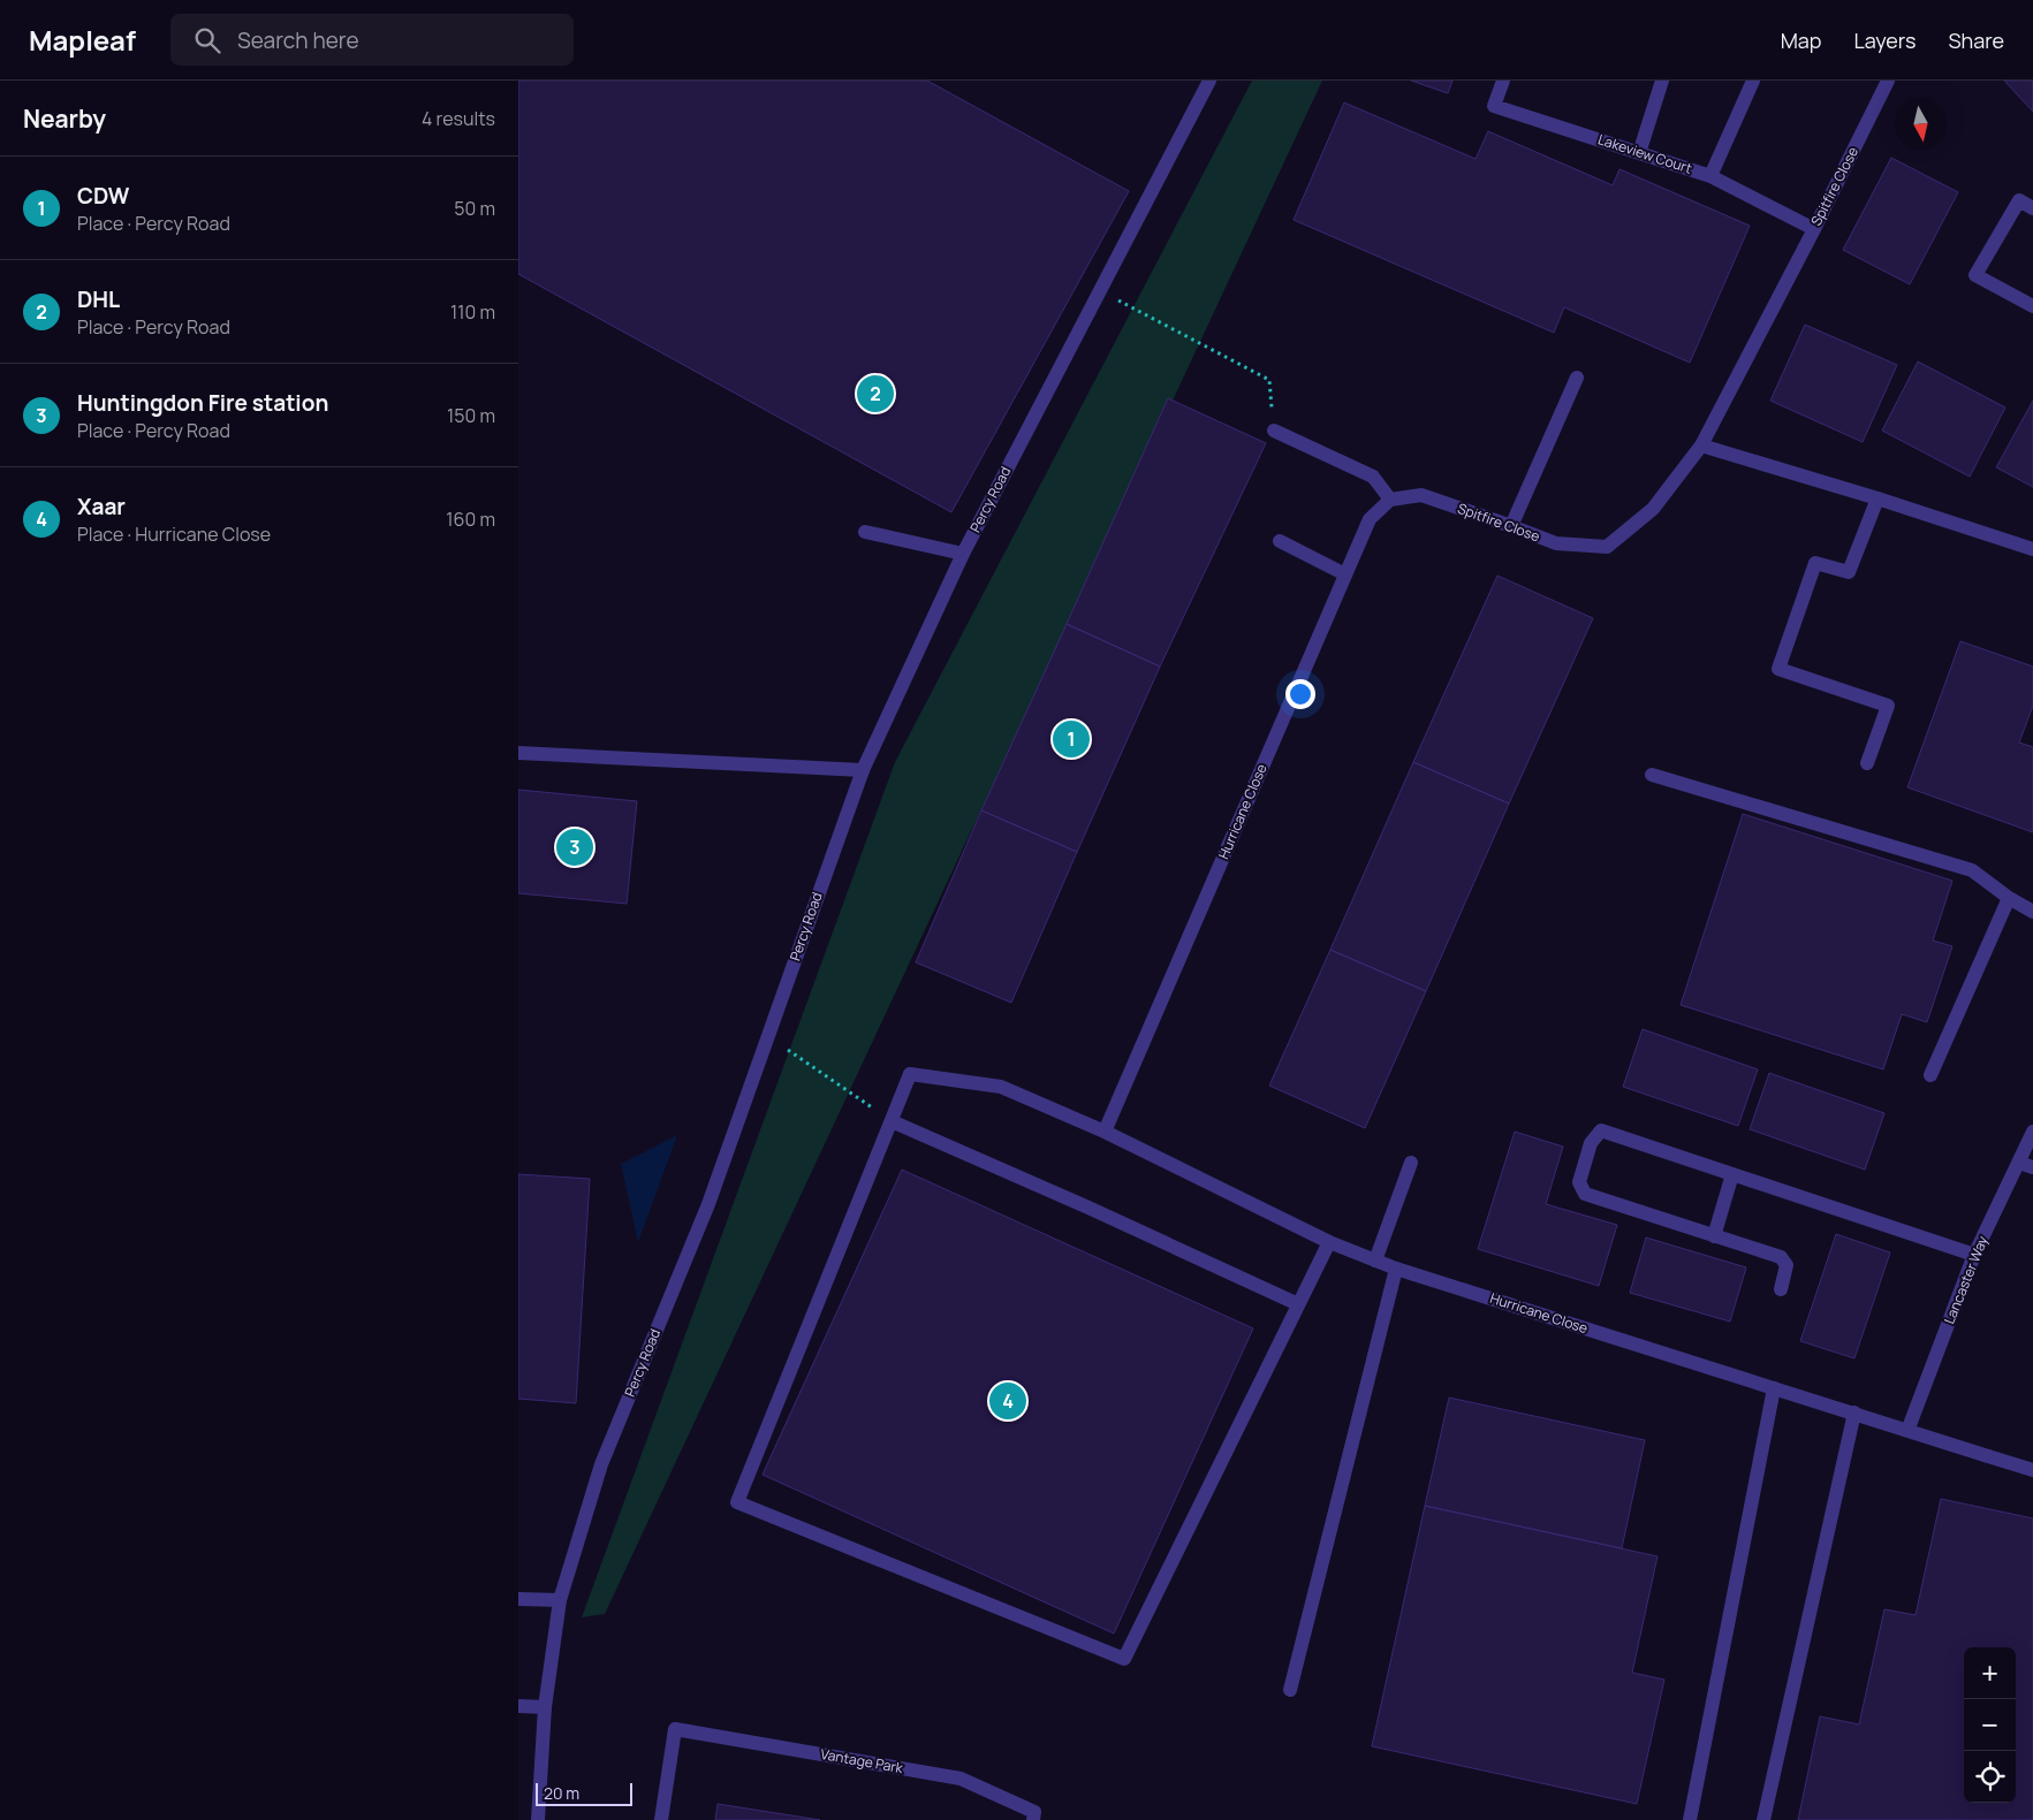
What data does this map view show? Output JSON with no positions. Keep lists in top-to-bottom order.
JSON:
{
  "streets": {
    "street": [
      "Lakeview Court",
      "Spitfire Close",
      "Percy Road",
      "Hurricane Close",
      "Lancaster Way",
      "Vantage Park"
    ]
  },
  "crossings": [
    ["Lakeview Court", "Spitfire Close"],
    ["Spitfire Close", "Hurricane Close"],
    ["Hurricane Close", "Lancaster Way"]
  ],
  "scale_bar": "20 m",
  "north": "bottom",
  "page": {
    "header": "Mapleaf",
    "search": "Search here",
    "nav": ["Map", "Layers", "Share"],
    "heading": ["Nearby", "4 results"],
    "list": [
      {
        "mark": "1",
        "name": "CDW",
        "note": "Place · Percy Road",
        "value": "50 m"
      },
      {
        "mark": "2",
        "name": "DHL",
        "note": "Place · Percy Road",
        "value": "110 m"
      },
      {
        "mark": "3",
        "name": "Huntingdon Fire station",
        "note": "Place · Percy Road",
        "value": "150 m"
      },
      {
        "mark": "4",
        "name": "Xaar",
        "note": "Place · Hurricane Close",
        "value": "160 m"
      }
    ],
    "pins": [
      "2",
      "1",
      "3",
      "4"
    ],
    "map_buttons": ["+", "−"],
    "scale": "20 m"
  }
}
